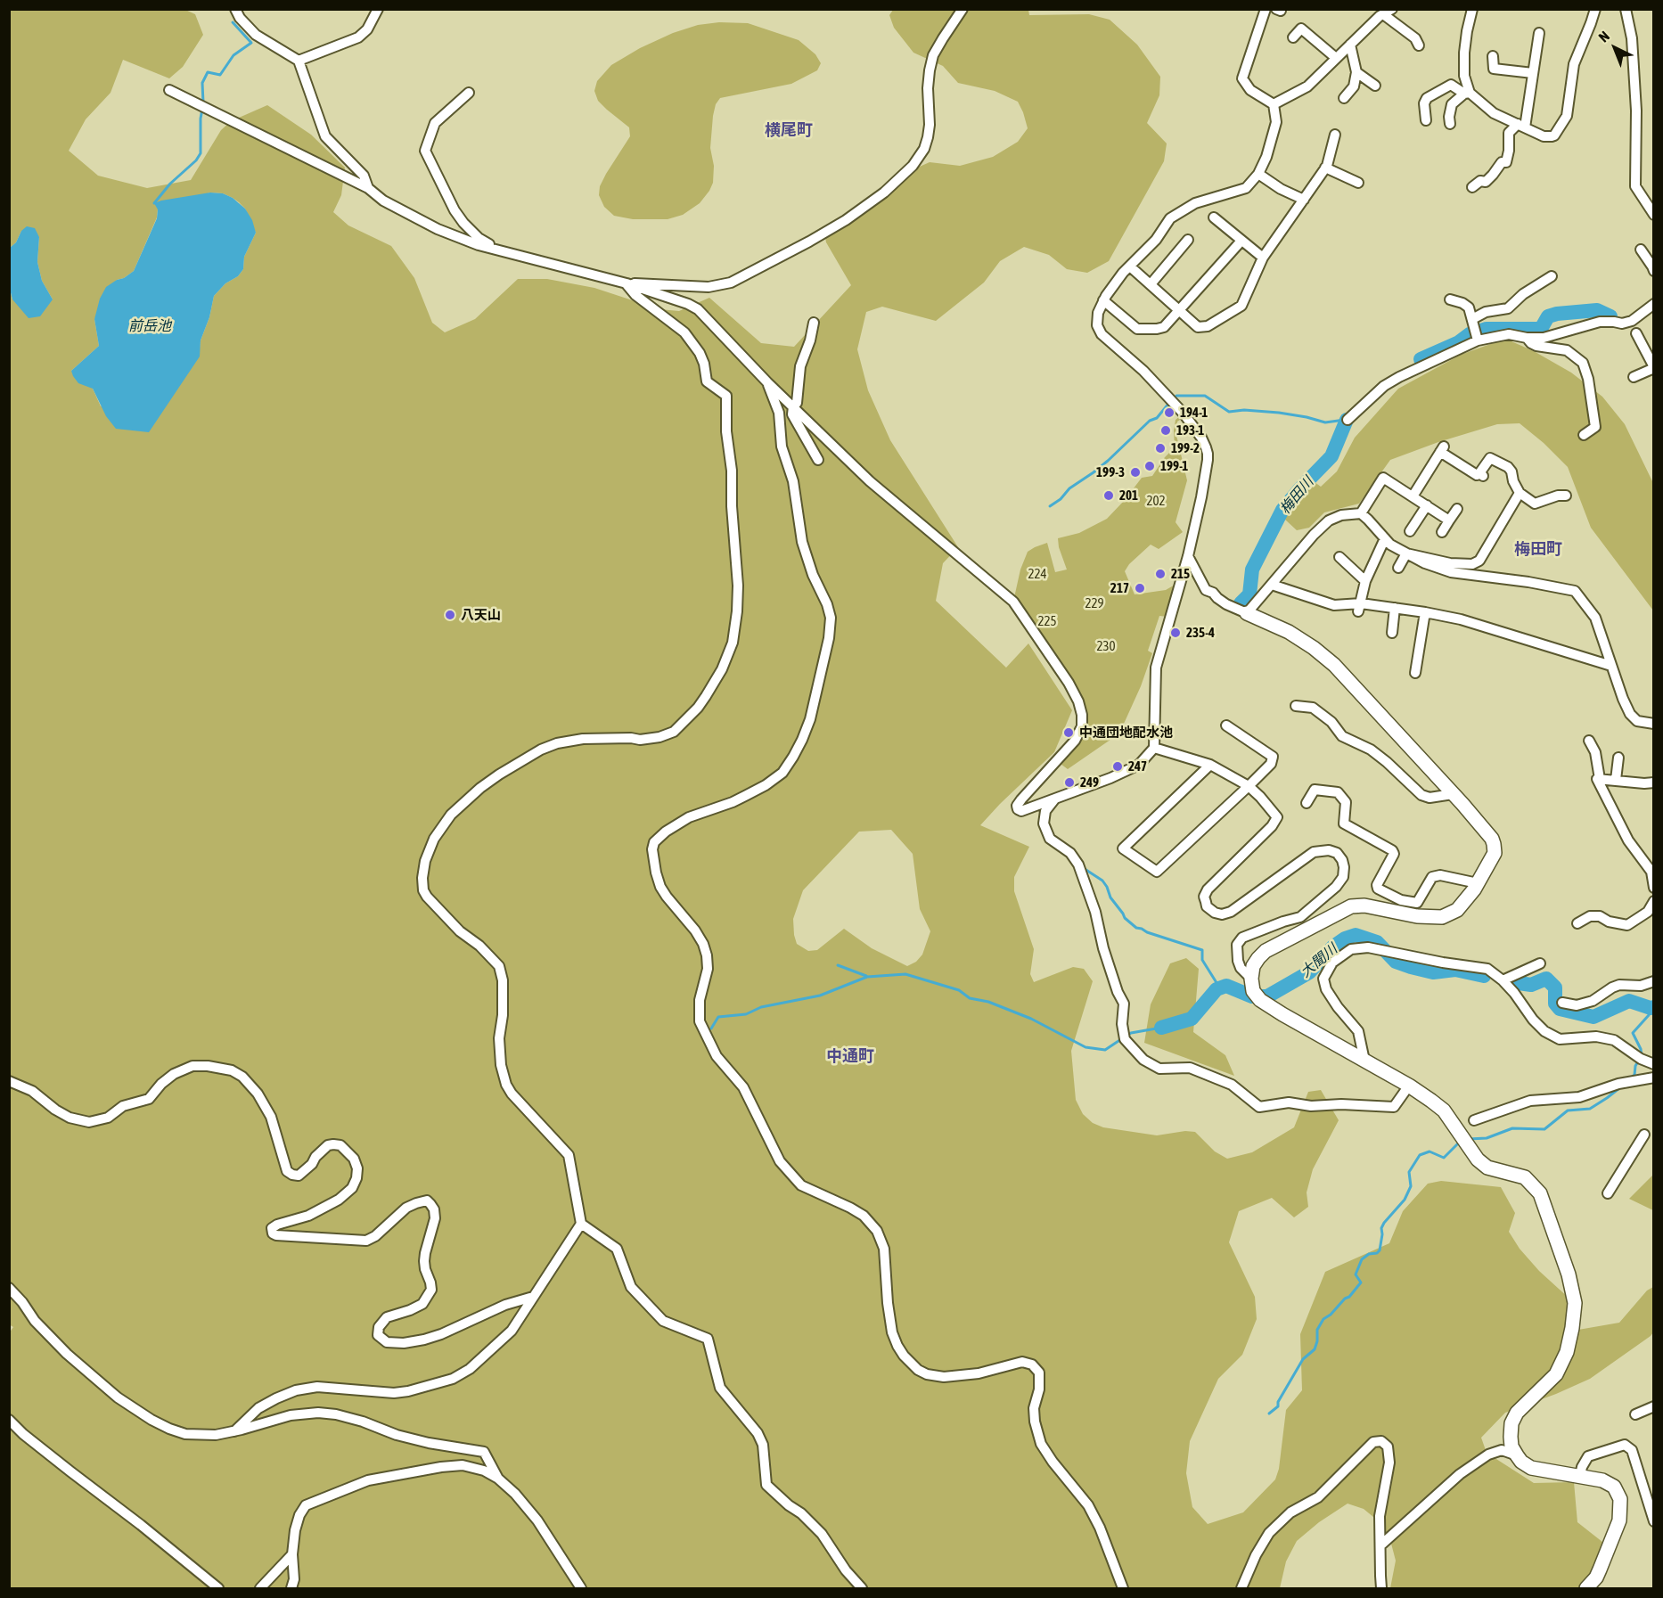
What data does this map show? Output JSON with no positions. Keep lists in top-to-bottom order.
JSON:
{
  "districts": ["横尾町", "梅田町", "中通町"],
  "water": ["前岳池", "梅田川", "大聞川"],
  "parks": [
    "202",
    "224",
    "229",
    "225",
    "230"
  ],
  "places": [
    "194-1",
    "193-1",
    "199-2",
    "199-1",
    "199-3",
    "201",
    "215",
    "217",
    "八天山",
    "235-4",
    "中通団地配水池",
    "247",
    "249"
  ],
  "north": "top left"
}
